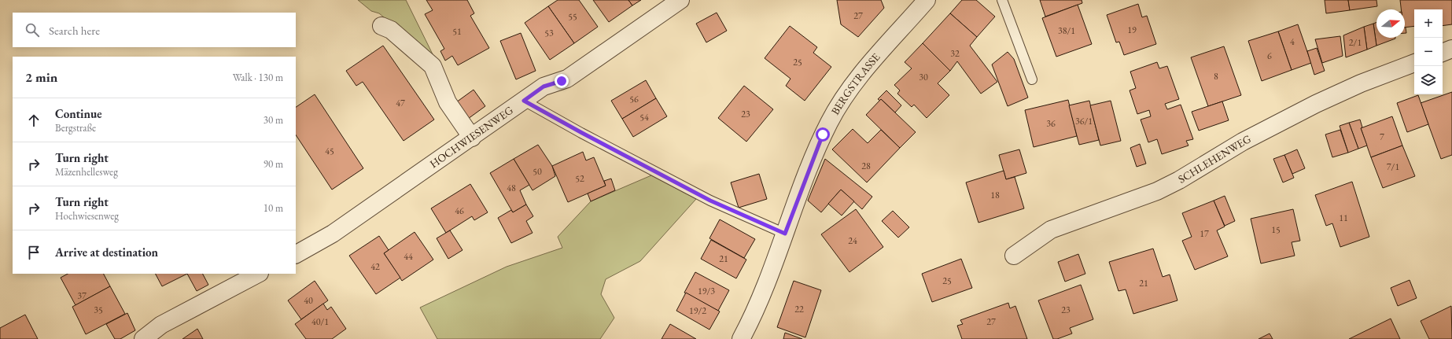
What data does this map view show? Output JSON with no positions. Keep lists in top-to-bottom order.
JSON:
{
  "streets": {
    "street": ["BERGSTRASSE", "HOCHWIESENWEG", "SCHLEHENWEG"]
  },
  "house_numbers": [
    "27",
    "55",
    "19",
    "38/1",
    "51",
    "53",
    "4",
    "2/1",
    "32",
    "6",
    "25",
    "8",
    "30",
    "56",
    "47",
    "23",
    "54",
    "36/1",
    "36",
    "7",
    "45",
    "28",
    "7/1",
    "50",
    "52",
    "48",
    "18",
    "46",
    "11",
    "15",
    "17",
    "24",
    "44",
    "21",
    "42",
    "25",
    "21",
    "19/3",
    "37",
    "40",
    "22",
    "35",
    "23",
    "19/2",
    "40/1",
    "27"
  ],
  "north": "right",
  "page": {
    "map_buttons": ["+", "−"],
    "search": "Search here",
    "heading": ["2 min", "Walk · 130 m"],
    "list": [
      ["Continue", "Bergstraße", "30 m"],
      ["Turn right", "Mäzenhellesweg", "90 m"],
      ["Turn right", "Hochwiesenweg", "10 m"],
      "Arrive at destination"
    ]
  }
}
